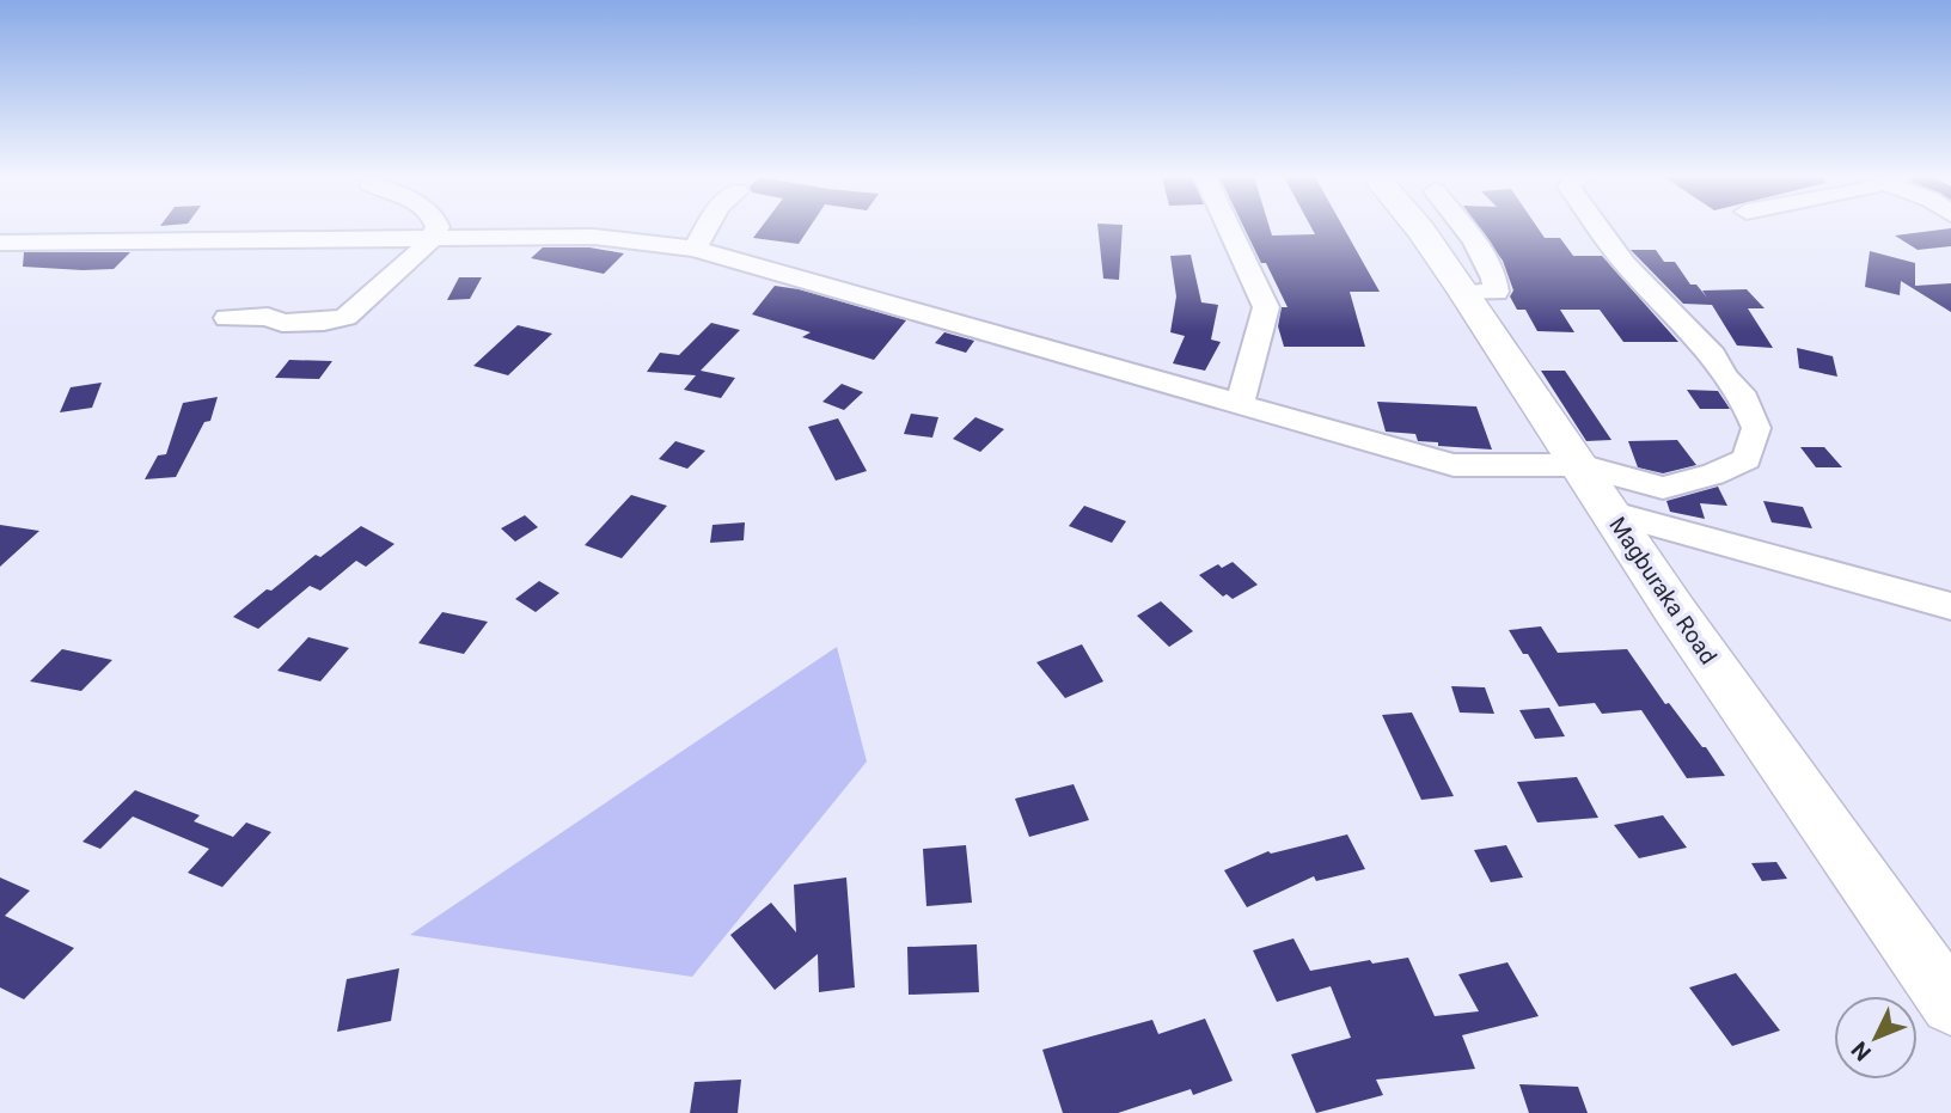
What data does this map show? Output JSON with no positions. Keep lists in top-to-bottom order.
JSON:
{
  "streets": {
    "main road": ["Magburaka Road"]
  },
  "north": "bottom left"
}
